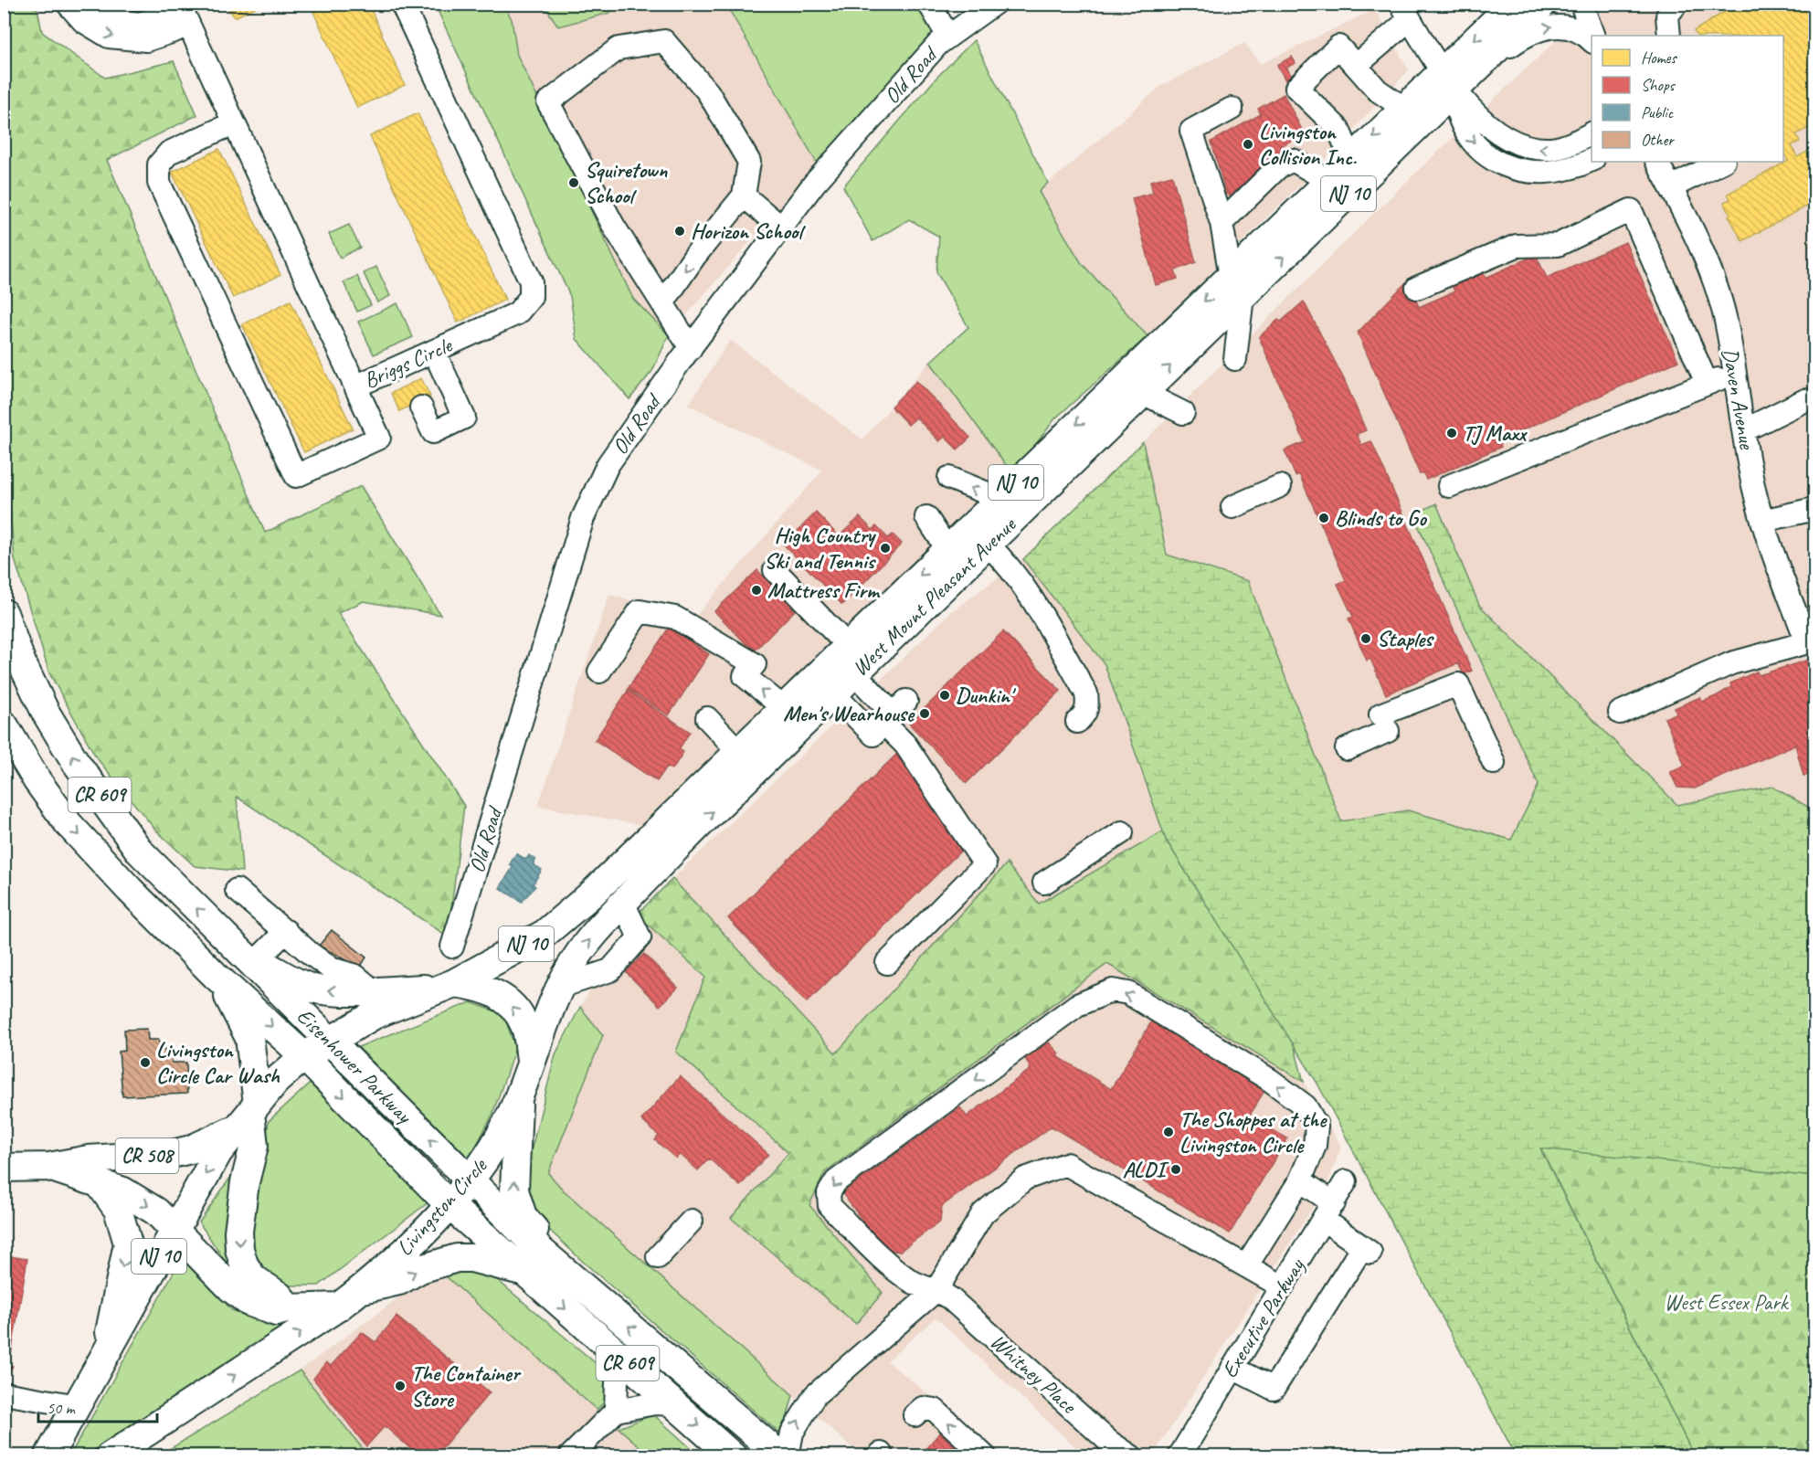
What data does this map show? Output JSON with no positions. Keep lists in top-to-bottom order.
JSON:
{
  "streets": {
    "main road": [
      "NJ 10",
      "West Mount Pleasant Avenue",
      "CR 609",
      "Eisenhower Parkway",
      "CR 508",
      "Livingston Circle"
    ],
    "street": [
      "Old Road",
      "Briggs Circle",
      "Daven Avenue",
      "Executive Parkway",
      "Whitney Place"
    ]
  },
  "crossings": [
    ["NJ 10", "West Mount Pleasant Avenue"],
    ["NJ 10", "Eisenhower Parkway"],
    ["NJ 10", "CR 508"],
    ["NJ 10", "Livingston Circle"],
    ["West Mount Pleasant Avenue", "Livingston Circle"],
    ["Eisenhower Parkway", "Livingston Circle"],
    ["CR 508", "Livingston Circle"]
  ],
  "parks": ["West Essex Park"],
  "places": [
    "Livingston Collision Inc.",
    "Squiretown School",
    "Horizon School",
    "TJ Maxx",
    "Blinds to Go",
    "High Country Ski and Tennis",
    "Mattress Firm",
    "Staples",
    "Dunkin'",
    "Men's Wearhouse",
    "Livingston Circle Car Wash",
    "The Shoppes at the Livingston Circle",
    "ALDI",
    "The Container Store"
  ],
  "legend": [
    "Homes",
    "Shops",
    "Public",
    "Other"
  ],
  "scale_bar": "50 m"
}
